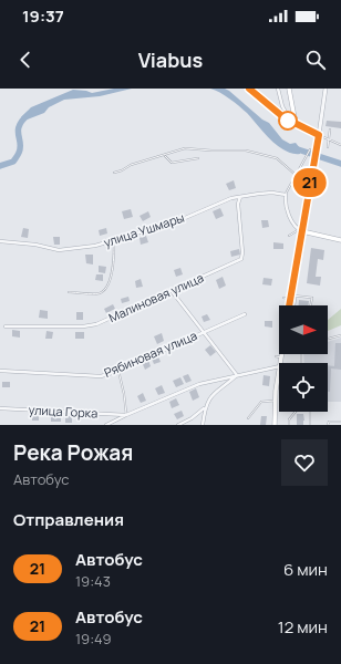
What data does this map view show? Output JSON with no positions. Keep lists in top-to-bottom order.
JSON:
{
  "streets": {
    "street": [
      "улица Ушмары",
      "Малиновая улица",
      "Рябиновая улица",
      "улица Горка"
    ]
  },
  "crossings": [
    ["улица Ушмары", "Малиновая улица"]
  ],
  "lines": ["bus line 21"],
  "north": "right",
  "page": {
    "status": "19:37",
    "header": "Viabus",
    "on_map": "21",
    "heading": [
      ["Река Рожая", "Автобус"],
      "Отправления"
    ],
    "list": [
      {
        "mark": "21",
        "name": "Автобус",
        "note": "19:43",
        "value": "6 мин"
      },
      {
        "mark": "21",
        "name": "Автобус",
        "note": "19:49",
        "value": "12 мин"
      }
    ]
  }
}
